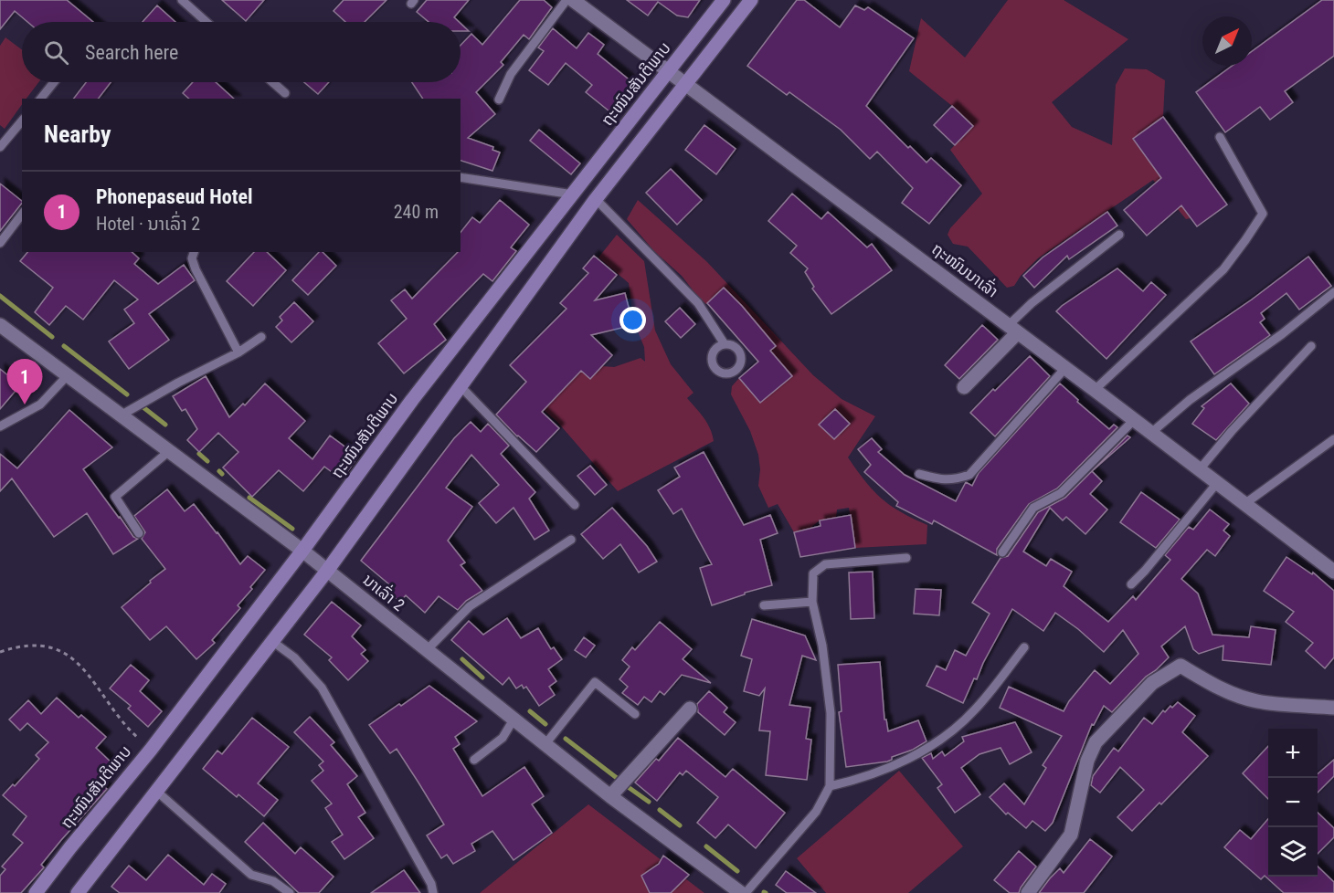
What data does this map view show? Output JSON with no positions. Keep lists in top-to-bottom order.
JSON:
{
  "streets": {
    "street": ["ຖະໜົນສັນຕິພາບ", "ຖະໜົນນາເລົ່າ", "ນາເລົ່າ 2"]
  },
  "crossings": [
    ["ຖະໜົນສັນຕິພາບ", "ຖະໜົນນາເລົ່າ"],
    ["ຖະໜົນສັນຕິພາບ", "ນາເລົ່າ 2"]
  ],
  "north": "top right",
  "page": {
    "search": "Search here",
    "heading": "Nearby",
    "list": [
      {
        "mark": "1",
        "name": "Phonepaseud Hotel",
        "note": "Hotel · ນາເລົ່າ 2",
        "value": "240 m"
      }
    ],
    "pins": "1",
    "map_buttons": ["+", "−"]
  }
}
